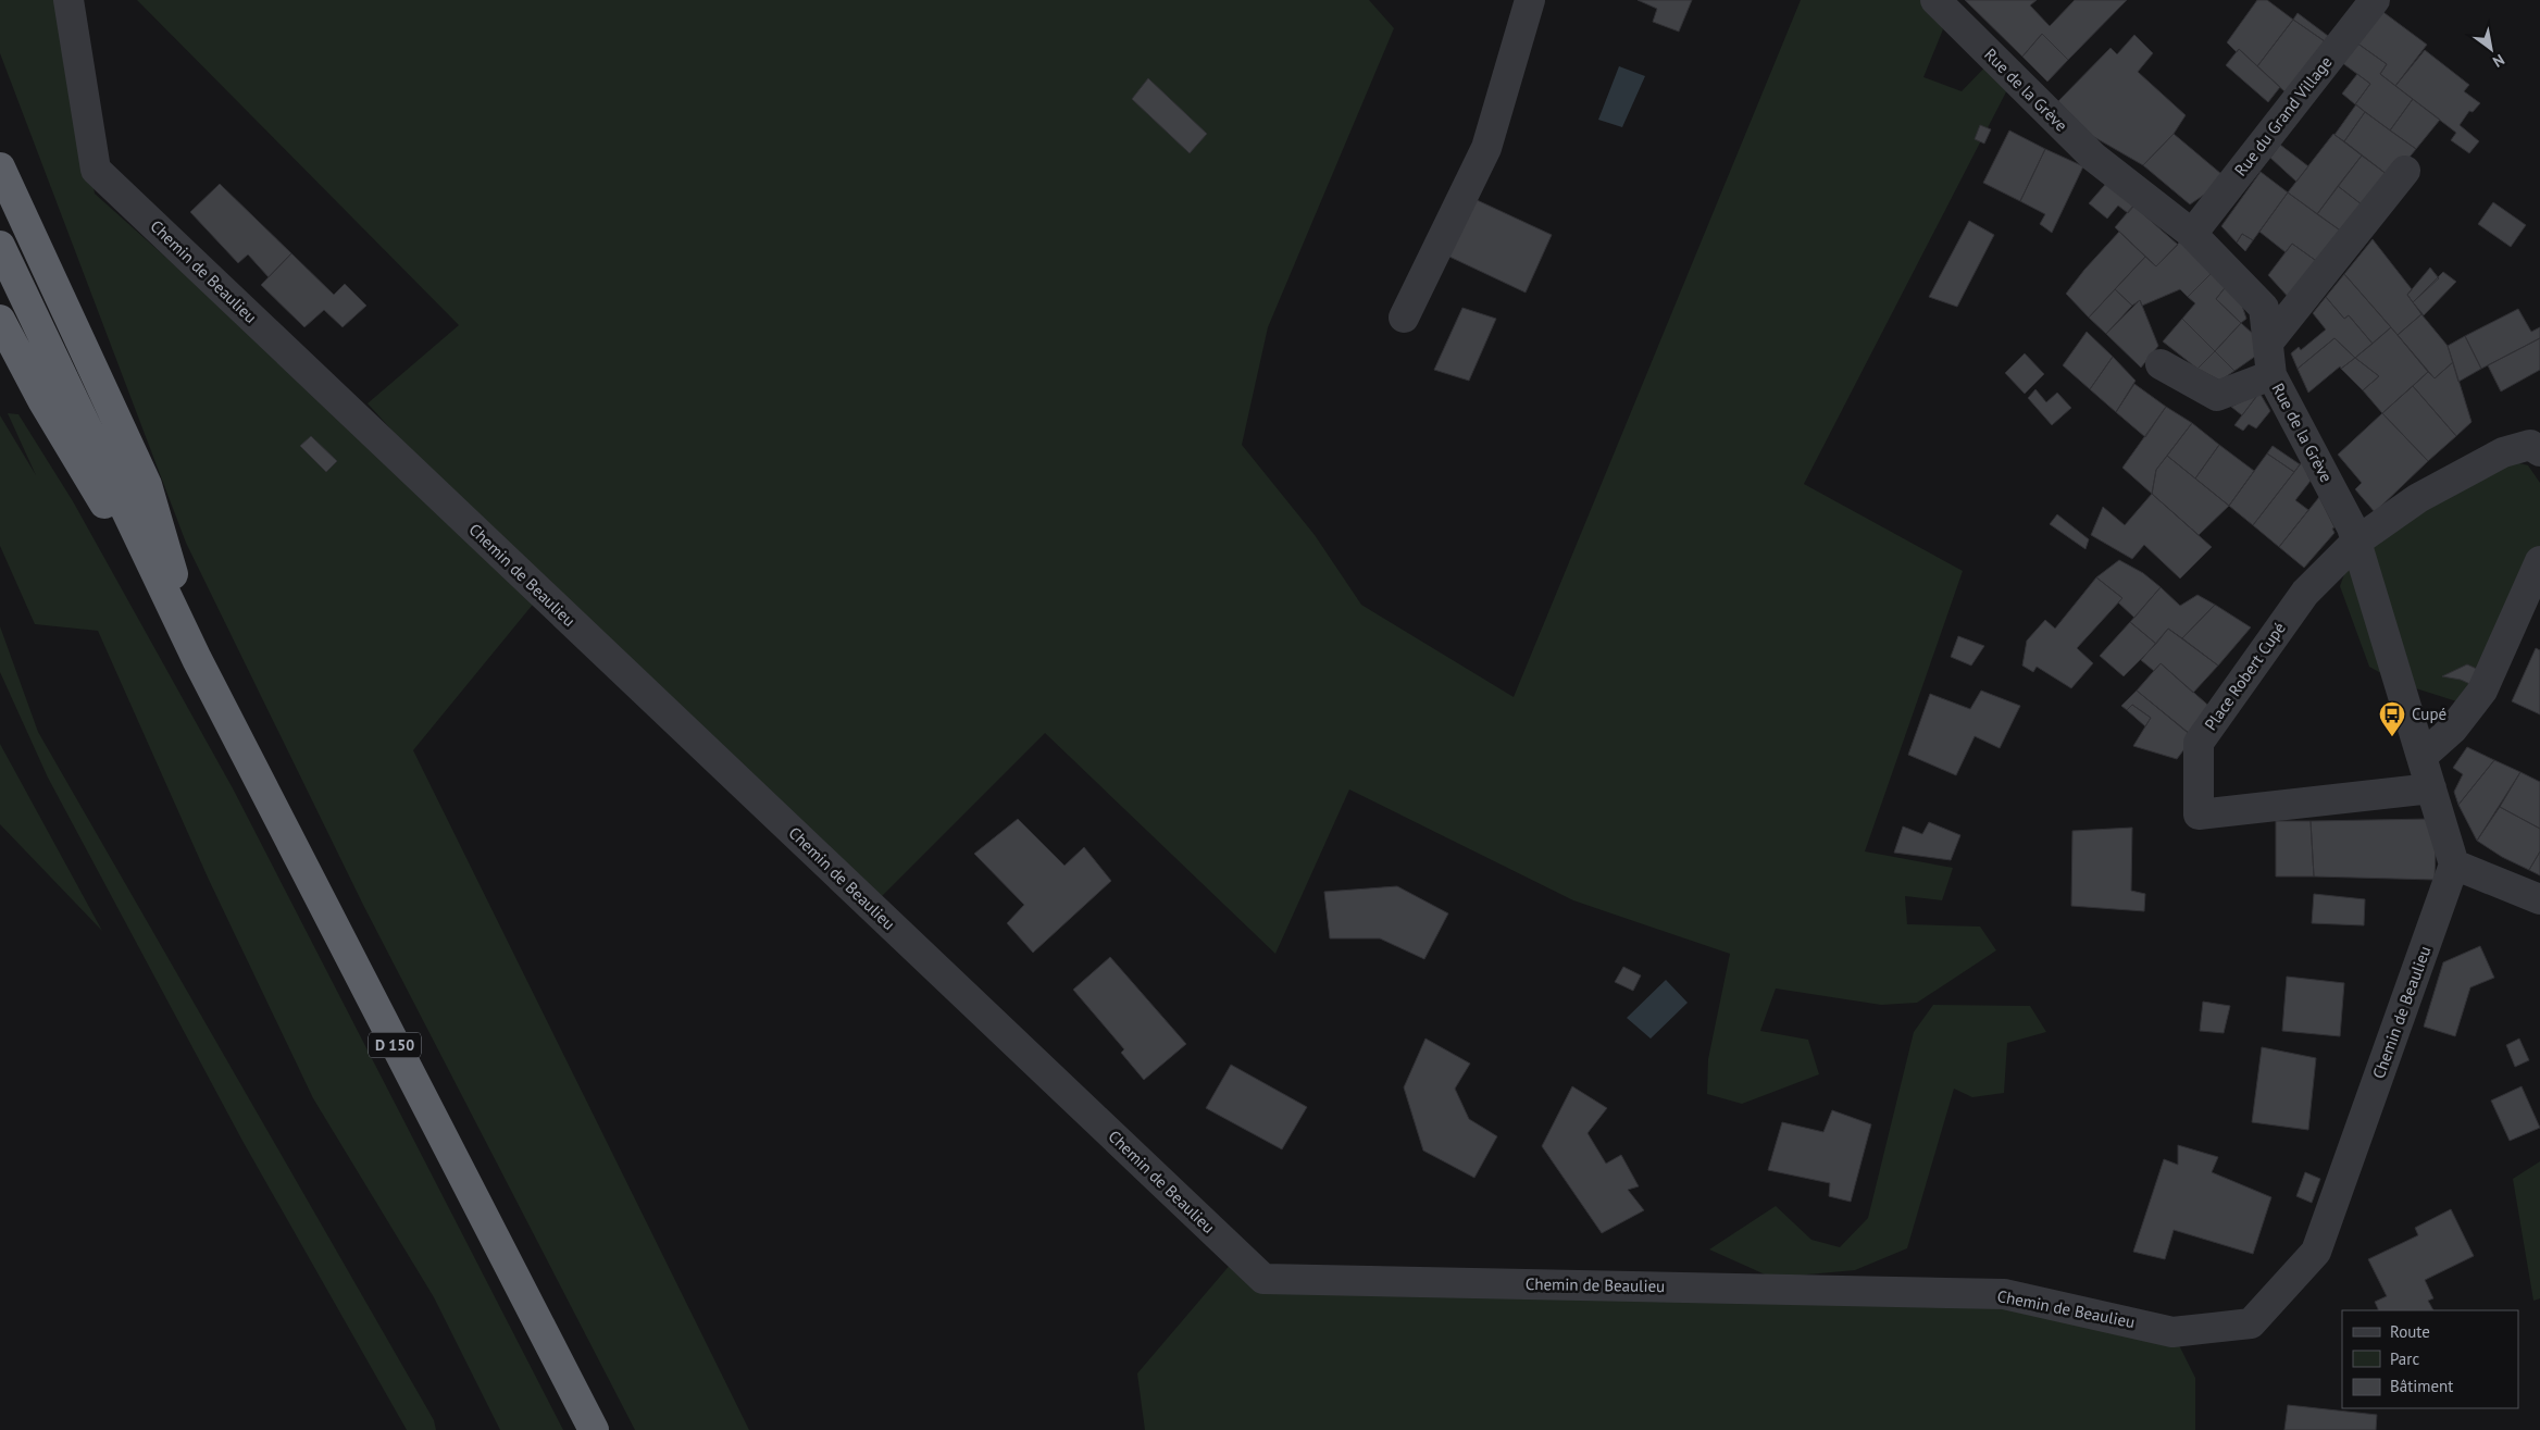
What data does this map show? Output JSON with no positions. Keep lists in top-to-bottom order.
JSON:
{
  "streets": {
    "highway": ["D 150"],
    "street": [
      "Rue de la Grève",
      "Rue du Grand Village",
      "Chemin de Beaulieu",
      "Place Robert Cupé"
    ]
  },
  "crossings": [
    ["Rue de la Grève", "Rue du Grand Village"],
    ["Rue de la Grève", "Chemin de Beaulieu"],
    ["Rue de la Grève", "Place Robert Cupé"]
  ],
  "places": {
    "bus stop": ["Cupé"]
  },
  "legend": ["Route", "Parc", "Bâtiment"],
  "north": "bottom right"
}
